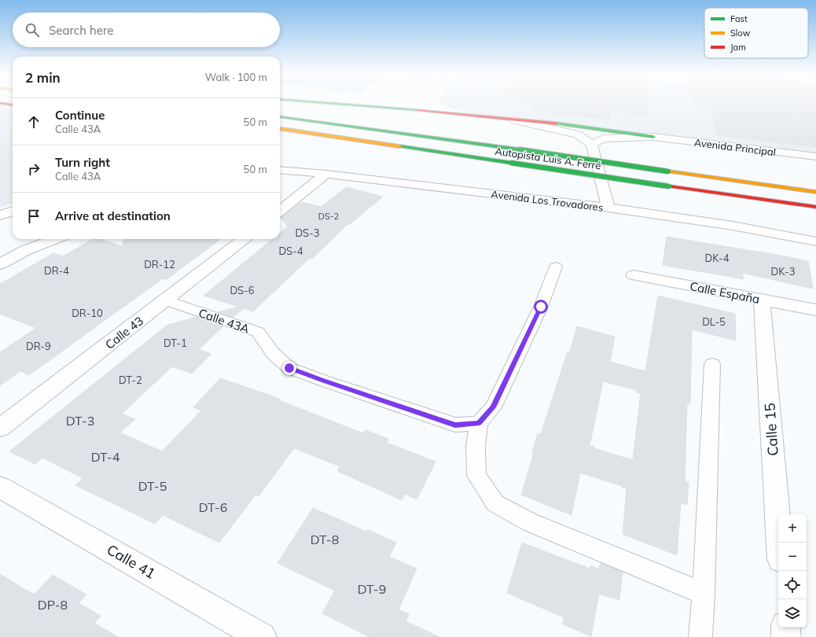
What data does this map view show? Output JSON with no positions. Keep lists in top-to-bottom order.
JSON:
{
  "streets": {
    "highway": ["Autopista Luis A. Ferré"],
    "street": [
      "Avenida Principal",
      "Avenida Los Trovadores",
      "Calle España",
      "Calle 43",
      "Calle 15",
      "Calle 41"
    ],
    "lane": ["Calle 43A"]
  },
  "crossings": [
    ["Calle España", "Calle 15"],
    ["Calle 43A", "Calle 43"]
  ],
  "house_numbers": [
    "DS-2",
    "DS-3",
    "DS-4",
    "DK-4",
    "DR-12",
    "DR-4",
    "DK-3",
    "DS-6",
    "DR-10",
    "DL-5",
    "DT-1",
    "DR-9",
    "DT-2",
    "DT-3",
    "DT-4",
    "DT-5",
    "DT-6",
    "DT-8",
    "DT-9",
    "DP-8"
  ],
  "legend": ["Fast", "Slow", "Jam"],
  "page": {
    "search": "Search here",
    "heading": ["2 min", "Walk · 100 m"],
    "list": [
      ["Continue", "Calle 43A", "50 m"],
      ["Turn right", "Calle 43A", "50 m"],
      "Arrive at destination"
    ],
    "map_buttons": ["+", "−"]
  }
}
